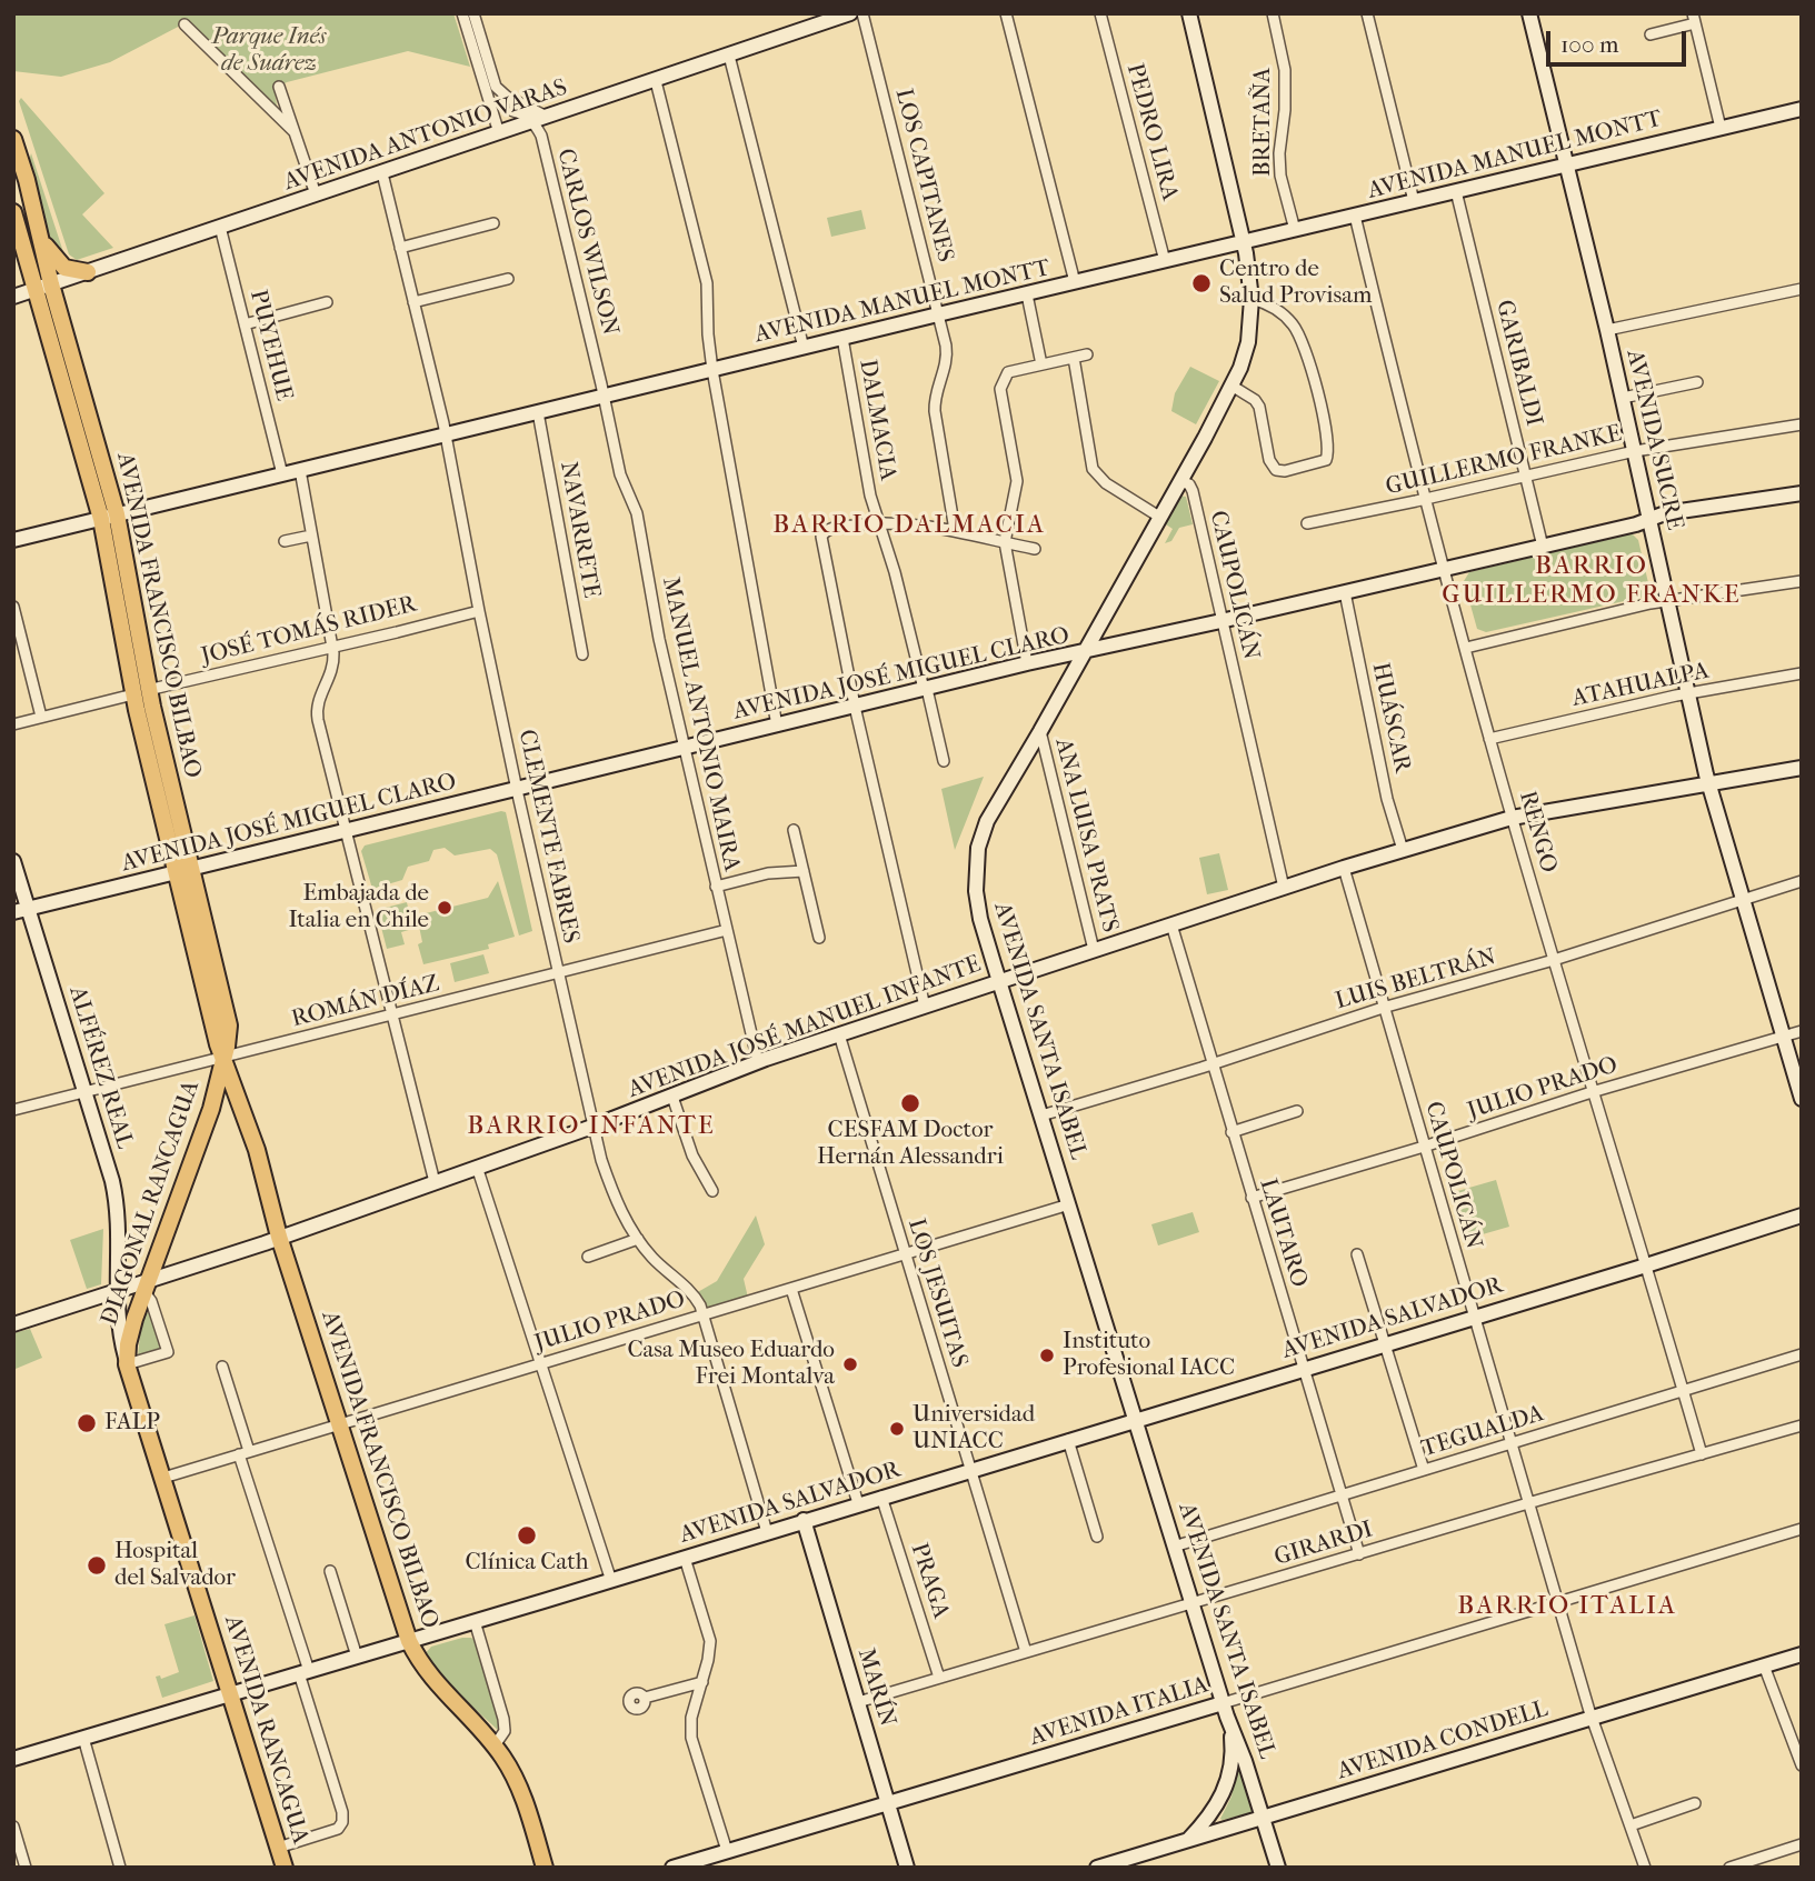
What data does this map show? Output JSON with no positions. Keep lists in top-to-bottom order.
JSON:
{
  "streets": {
    "main road": [
      "AVENIDA ANTONIO VARAS",
      "AVENIDA MANUEL MONTT",
      "AVENIDA SUCRE",
      "AVENIDA FRANCISCO BILBAO",
      "AVENIDA JOSÉ MIGUEL CLARO",
      "AVENIDA JOSÉ MANUEL INFANTE",
      "AVENIDA SANTA ISABEL",
      "ALFÉREZ REAL",
      "DIAGONAL RANCAGUA",
      "AVENIDA SALVADOR",
      "MARÍN",
      "AVENIDA ITALIA",
      "AVENIDA RANCAGUA",
      "AVENIDA CONDELL"
    ],
    "street": [
      "BRETAÑA",
      "PEDRO LIRA",
      "LOS CAPITANES",
      "CARLOS WILSON",
      "PUYEHUE",
      "GARIBALDI",
      "DALMACIA",
      "GUILLERMO FRANKE",
      "NAVARRETE",
      "CAUPOLICÁN",
      "JOSÉ TOMÁS RIDER",
      "ATAHUALPA",
      "HUÁSCAR",
      "MANUEL ANTONIO MAIRA",
      "RENGO",
      "ANA LUISA PRATS",
      "CLEMENTE FABRES",
      "LUIS BELTRÁN",
      "ROMÁN DÍAZ",
      "JULIO PRADO",
      "LAUTARO",
      "LOS JESUITAS",
      "TEGUALDA",
      "GIRARDI",
      "PRAGA"
    ]
  },
  "crossings": [
    ["BRETAÑA", "AVENIDA MANUEL MONTT"],
    ["PEDRO LIRA", "AVENIDA MANUEL MONTT"],
    ["AVENIDA ANTONIO VARAS", "CARLOS WILSON"],
    ["AVENIDA ANTONIO VARAS", "PUYEHUE"],
    ["AVENIDA ANTONIO VARAS", "AVENIDA FRANCISCO BILBAO"],
    ["AVENIDA ANTONIO VARAS", "CLEMENTE FABRES"],
    ["AVENIDA MANUEL MONTT", "LOS CAPITANES"],
    ["AVENIDA MANUEL MONTT", "CARLOS WILSON"],
    ["AVENIDA MANUEL MONTT", "PUYEHUE"],
    ["AVENIDA MANUEL MONTT", "GARIBALDI"],
    ["AVENIDA MANUEL MONTT", "DALMACIA"],
    ["AVENIDA MANUEL MONTT", "AVENIDA SUCRE"],
    ["AVENIDA MANUEL MONTT", "NAVARRETE"],
    ["AVENIDA MANUEL MONTT", "AVENIDA FRANCISCO BILBAO"],
    ["AVENIDA MANUEL MONTT", "MANUEL ANTONIO MAIRA"],
    ["AVENIDA MANUEL MONTT", "RENGO"],
    ["AVENIDA MANUEL MONTT", "CLEMENTE FABRES"],
    ["AVENIDA MANUEL MONTT", "AVENIDA SANTA ISABEL"],
    ["CARLOS WILSON", "MANUEL ANTONIO MAIRA"],
    ["GARIBALDI", "GUILLERMO FRANKE"],
    ["GARIBALDI", "AVENIDA JOSÉ MIGUEL CLARO"],
    ["DALMACIA", "AVENIDA JOSÉ MIGUEL CLARO"],
    ["AVENIDA SUCRE", "GUILLERMO FRANKE"],
    ["AVENIDA SUCRE", "AVENIDA JOSÉ MIGUEL CLARO"],
    ["AVENIDA SUCRE", "ATAHUALPA"],
    ["AVENIDA SUCRE", "LUIS BELTRÁN"],
    ["AVENIDA SUCRE", "AVENIDA JOSÉ MANUEL INFANTE"],
    ["AVENIDA SUCRE", "JULIO PRADO"],
    ["GUILLERMO FRANKE", "RENGO"],
    ["CAUPOLICÁN", "AVENIDA JOSÉ MIGUEL CLARO"],
    ["CAUPOLICÁN", "LUIS BELTRÁN"],
    ["CAUPOLICÁN", "AVENIDA JOSÉ MANUEL INFANTE"],
    ["CAUPOLICÁN", "AVENIDA SANTA ISABEL"],
    ["CAUPOLICÁN", "JULIO PRADO"],
    ["CAUPOLICÁN", "AVENIDA SALVADOR"],
    ["CAUPOLICÁN", "TEGUALDA"],
    ["CAUPOLICÁN", "GIRARDI"],
    ["CAUPOLICÁN", "AVENIDA ITALIA"],
    ["CAUPOLICÁN", "AVENIDA CONDELL"],
    ["AVENIDA FRANCISCO BILBAO", "JOSÉ TOMÁS RIDER"],
    ["AVENIDA FRANCISCO BILBAO", "AVENIDA JOSÉ MIGUEL CLARO"],
    ["AVENIDA FRANCISCO BILBAO", "ROMÁN DÍAZ"],
    ["AVENIDA FRANCISCO BILBAO", "AVENIDA JOSÉ MANUEL INFANTE"],
    ["AVENIDA FRANCISCO BILBAO", "JULIO PRADO"],
    ["AVENIDA FRANCISCO BILBAO", "DIAGONAL RANCAGUA"],
    ["AVENIDA FRANCISCO BILBAO", "AVENIDA SALVADOR"],
    ["JOSÉ TOMÁS RIDER", "CLEMENTE FABRES"],
    ["AVENIDA JOSÉ MIGUEL CLARO", "HUÁSCAR"],
    ["AVENIDA JOSÉ MIGUEL CLARO", "MANUEL ANTONIO MAIRA"],
    ["AVENIDA JOSÉ MIGUEL CLARO", "RENGO"],
    ["AVENIDA JOSÉ MIGUEL CLARO", "CLEMENTE FABRES"],
    ["AVENIDA JOSÉ MIGUEL CLARO", "AVENIDA SANTA ISABEL"],
    ["AVENIDA JOSÉ MIGUEL CLARO", "ALFÉREZ REAL"],
    ["ATAHUALPA", "RENGO"],
    ["HUÁSCAR", "AVENIDA JOSÉ MANUEL INFANTE"],
    ["MANUEL ANTONIO MAIRA", "ROMÁN DÍAZ"],
    ["MANUEL ANTONIO MAIRA", "AVENIDA JOSÉ MANUEL INFANTE"],
    ["RENGO", "LUIS BELTRÁN"],
    ["RENGO", "AVENIDA JOSÉ MANUEL INFANTE"],
    ["RENGO", "JULIO PRADO"],
    ["RENGO", "AVENIDA SALVADOR"],
    ["RENGO", "TEGUALDA"],
    ["RENGO", "GIRARDI"],
    ["ANA LUISA PRATS", "AVENIDA JOSÉ MANUEL INFANTE"],
    ["ANA LUISA PRATS", "AVENIDA SANTA ISABEL"],
    ["CLEMENTE FABRES", "ROMÁN DÍAZ"],
    ["CLEMENTE FABRES", "AVENIDA JOSÉ MANUEL INFANTE"],
    ["CLEMENTE FABRES", "JULIO PRADO"],
    ["LUIS BELTRÁN", "AVENIDA SANTA ISABEL"],
    ["LUIS BELTRÁN", "LAUTARO"],
    ["ROMÁN DÍAZ", "ALFÉREZ REAL"],
    ["ROMÁN DÍAZ", "DIAGONAL RANCAGUA"],
    ["AVENIDA JOSÉ MANUEL INFANTE", "AVENIDA SANTA ISABEL"],
    ["AVENIDA JOSÉ MANUEL INFANTE", "ALFÉREZ REAL"],
    ["AVENIDA JOSÉ MANUEL INFANTE", "DIAGONAL RANCAGUA"],
    ["AVENIDA JOSÉ MANUEL INFANTE", "LAUTARO"],
    ["AVENIDA JOSÉ MANUEL INFANTE", "LOS JESUITAS"],
    ["AVENIDA JOSÉ MANUEL INFANTE", "AVENIDA RANCAGUA"],
    ["AVENIDA SANTA ISABEL", "JULIO PRADO"],
    ["AVENIDA SANTA ISABEL", "AVENIDA SALVADOR"],
    ["AVENIDA SANTA ISABEL", "TEGUALDA"],
    ["AVENIDA SANTA ISABEL", "GIRARDI"],
    ["AVENIDA SANTA ISABEL", "AVENIDA ITALIA"],
    ["AVENIDA SANTA ISABEL", "AVENIDA CONDELL"],
    ["ALFÉREZ REAL", "AVENIDA RANCAGUA"],
    ["JULIO PRADO", "LAUTARO"],
    ["JULIO PRADO", "LOS JESUITAS"],
    ["JULIO PRADO", "AVENIDA RANCAGUA"],
    ["DIAGONAL RANCAGUA", "AVENIDA RANCAGUA"],
    ["LAUTARO", "AVENIDA SALVADOR"],
    ["LAUTARO", "TEGUALDA"],
    ["LAUTARO", "GIRARDI"],
    ["LOS JESUITAS", "AVENIDA SALVADOR"],
    ["LOS JESUITAS", "GIRARDI"],
    ["AVENIDA SALVADOR", "PRAGA"],
    ["AVENIDA SALVADOR", "MARÍN"],
    ["AVENIDA SALVADOR", "AVENIDA RANCAGUA"],
    ["GIRARDI", "PRAGA"],
    ["GIRARDI", "MARÍN"],
    ["MARÍN", "AVENIDA ITALIA"]
  ],
  "districts": [
    "BARRIO DALMACIA",
    "BARRIO GUILLERMO FRANKE",
    "BARRIO INFANTE",
    "BARRIO ITALIA"
  ],
  "parks": ["Parque Inés de Suárez"],
  "places": [
    "Centro de Salud Provisam",
    "Embajada de Italia en Chile",
    "CESFAM Doctor Hernán Alessandri",
    "Instituto Profesional IACC",
    "Casa Museo Eduardo Frei Montalva",
    "FALP",
    "Universidad UNIACC",
    "Clínica Cath",
    "Hospital del Salvador"
  ],
  "scale_bar": "100 m"
}
